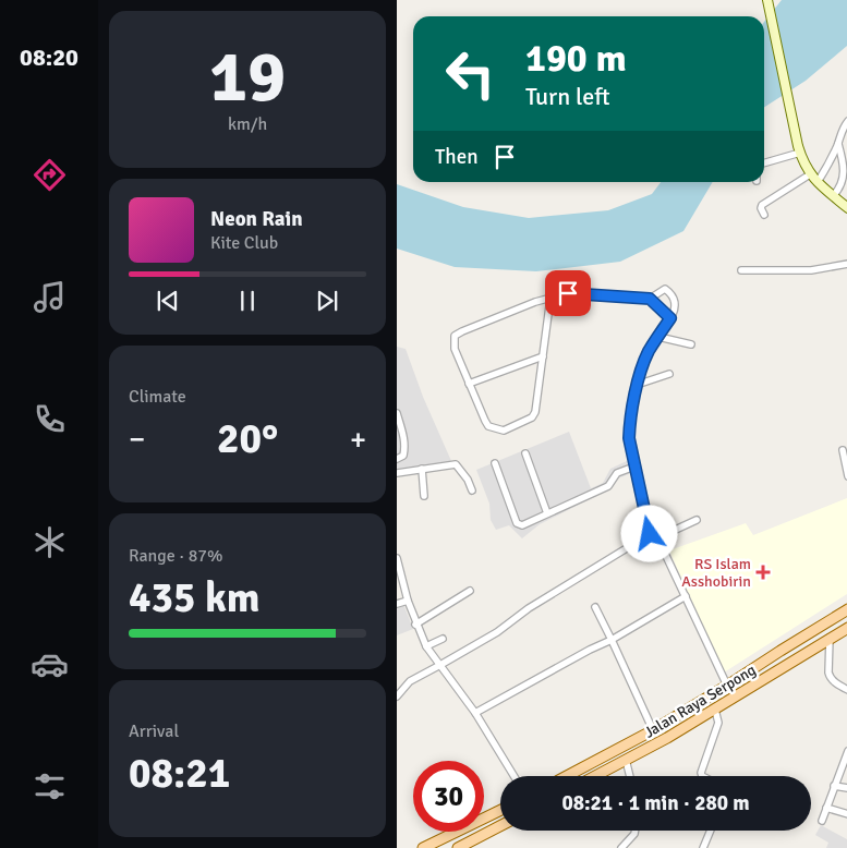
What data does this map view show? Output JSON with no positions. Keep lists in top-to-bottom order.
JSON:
{
  "streets": {
    "main road": ["Jalan Raya Serpong"]
  },
  "places": {
    "health": ["RS Islam Asshobirin"]
  },
  "page": {
    "tabs": "08:20",
    "tile": [
      ["19", "km/h"],
      "Climate",
      ["Range · 87%", "435 km"],
      ["Arrival", "08:21"]
    ],
    "turn": ["190 m", "Turn left"],
    "then": "Then",
    "song": ["Neon Rain", "Kite Club"],
    "heat": ["−", "20°", "+"],
    "limit": "30",
    "trip": "08:21 · 1 min · 280 m"
  }
}
